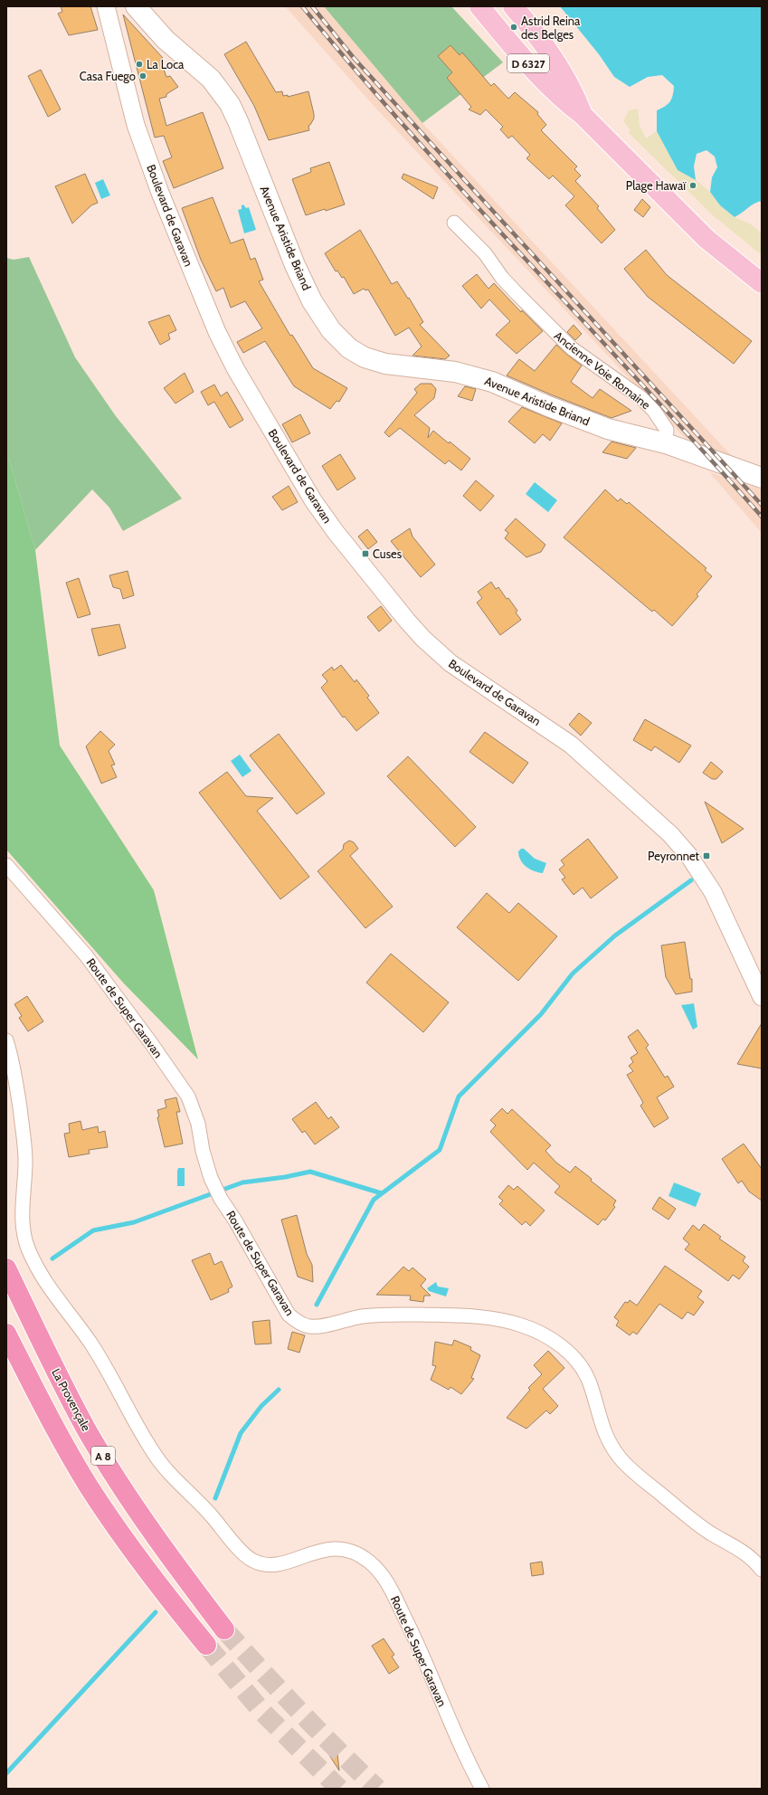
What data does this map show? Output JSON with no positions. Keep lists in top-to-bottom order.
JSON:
{
  "streets": {
    "highway": ["La Provençale", "A 8"],
    "main road": ["D 6327", "Avenue Aristide Briand"],
    "street": ["Boulevard de Garavan", "Ancienne Voie Romaine", "Route de Super Garavan"]
  },
  "crossings": [
    ["Avenue Aristide Briand", "Ancienne Voie Romaine"]
  ],
  "places": {
    "other": [
      "Astrid Reina des Belges",
      "La Loca",
      "Casa Fuego",
      "Plage Hawaï"
    ],
    "transit": ["Cuses", "Peyronnet"]
  }
}
